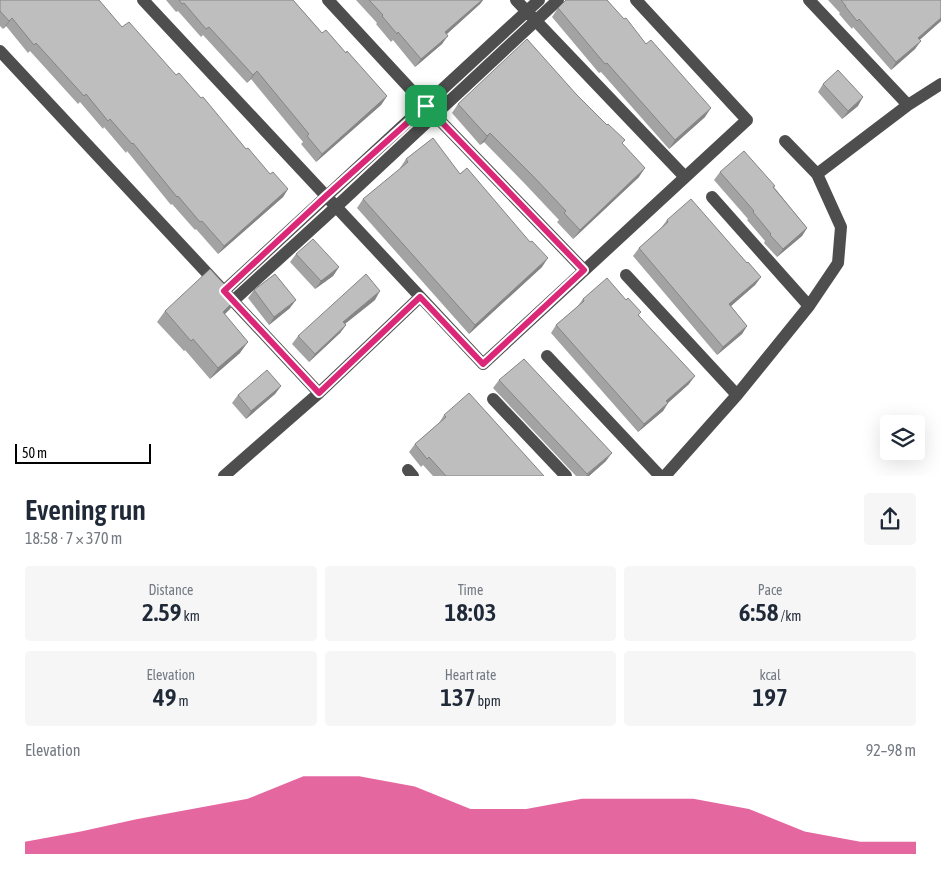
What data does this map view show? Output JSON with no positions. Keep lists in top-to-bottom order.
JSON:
{
  "scale_bar": "50 m",
  "page": {
    "scale": "50 m",
    "heading": ["Evening run", "18:58 · 7 × 370 m"],
    "stats": [
      ["Distance", "2.59 km"],
      ["Time", "18:03"],
      ["Pace", "6:58 /km"],
      ["Elevation", "49 m"],
      ["Heart rate", "137 bpm"],
      ["kcal", "197"]
    ],
    "chart": ["Elevation", "92–98 m"]
  }
}
